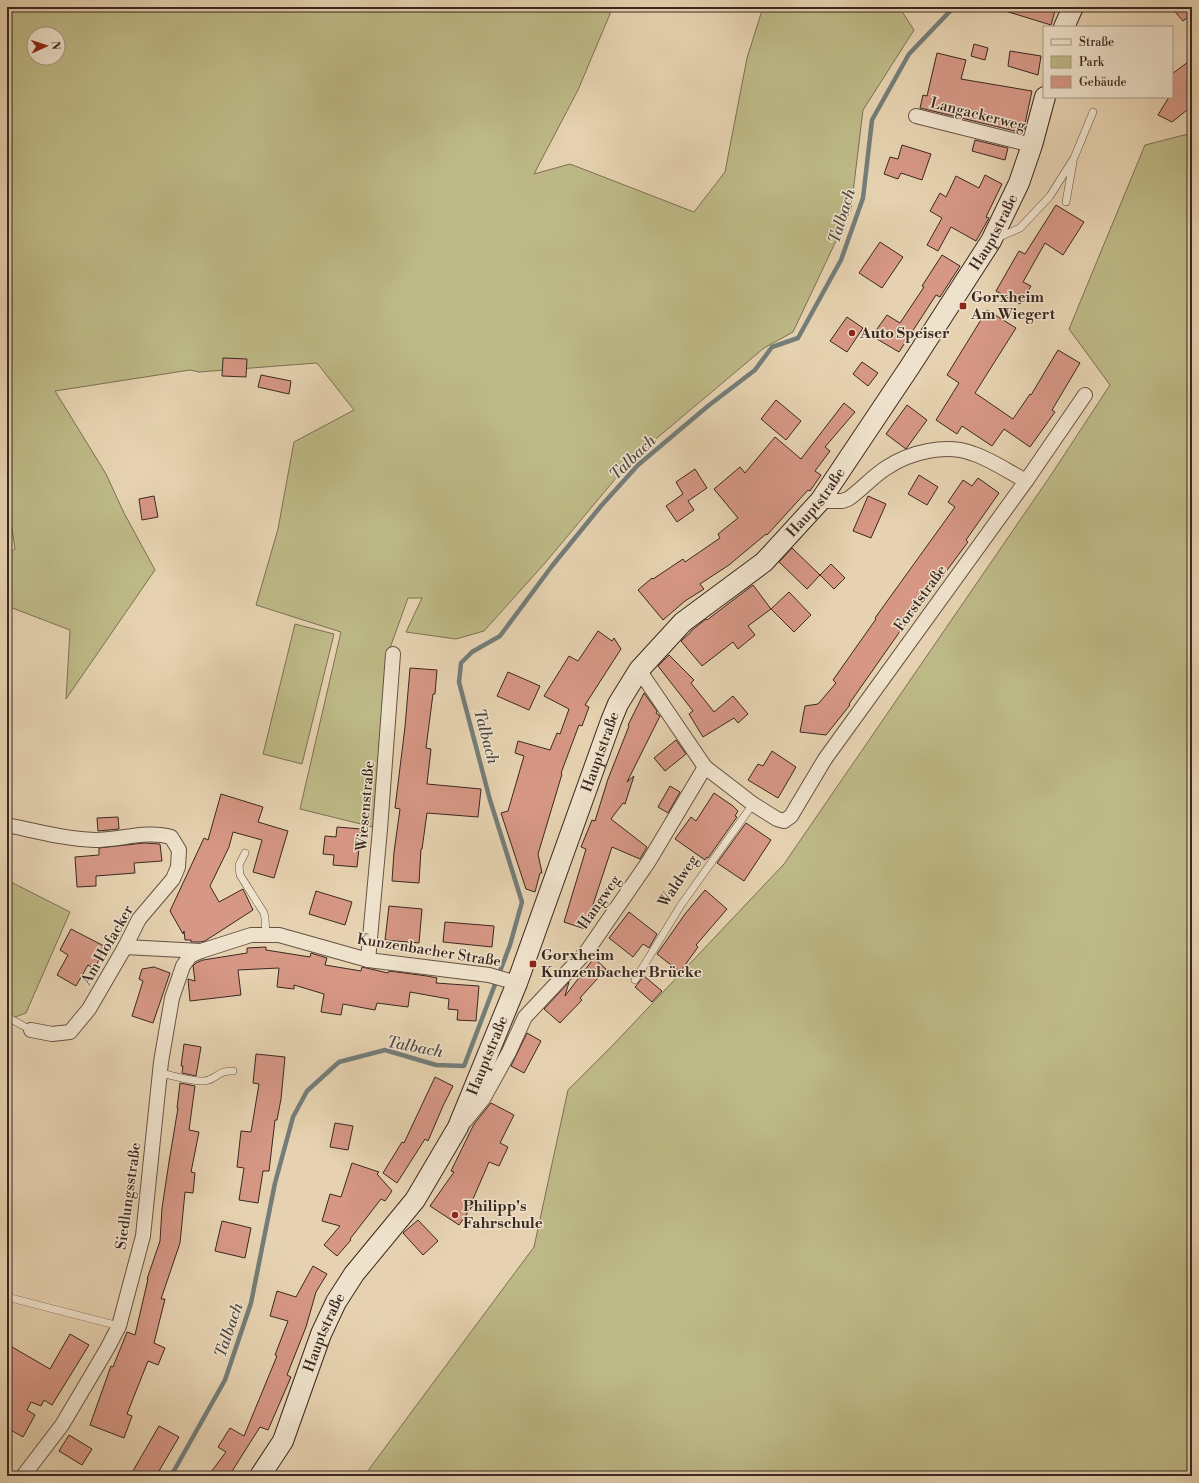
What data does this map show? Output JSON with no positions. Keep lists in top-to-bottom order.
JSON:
{
  "streets": {
    "main road": ["Hauptstraße"],
    "street": [
      "Langackerweg",
      "Forststraße",
      "Wiesenstraße",
      "Hangweg",
      "Am Hofacker",
      "Kunzenbacher Straße",
      "Siedlungsstraße"
    ],
    "lane": ["Waldweg"]
  },
  "crossings": [
    ["Langackerweg", "Hauptstraße"],
    ["Hauptstraße", "Hangweg"],
    ["Hauptstraße", "Kunzenbacher Straße"],
    ["Forststraße", "Waldweg"],
    ["Wiesenstraße", "Kunzenbacher Straße"],
    ["Am Hofacker", "Kunzenbacher Straße"],
    ["Kunzenbacher Straße", "Siedlungsstraße"]
  ],
  "water": ["Talbach"],
  "places": {
    "transit": ["Gorxheim Am Wiegert", "Gorxheim Kunzenbacher Brücke"],
    "other": ["Auto Speiser", "Philipp's Fahrschule"]
  },
  "legend": ["Straße", "Park", "Gebäude"],
  "north": "right"
}
